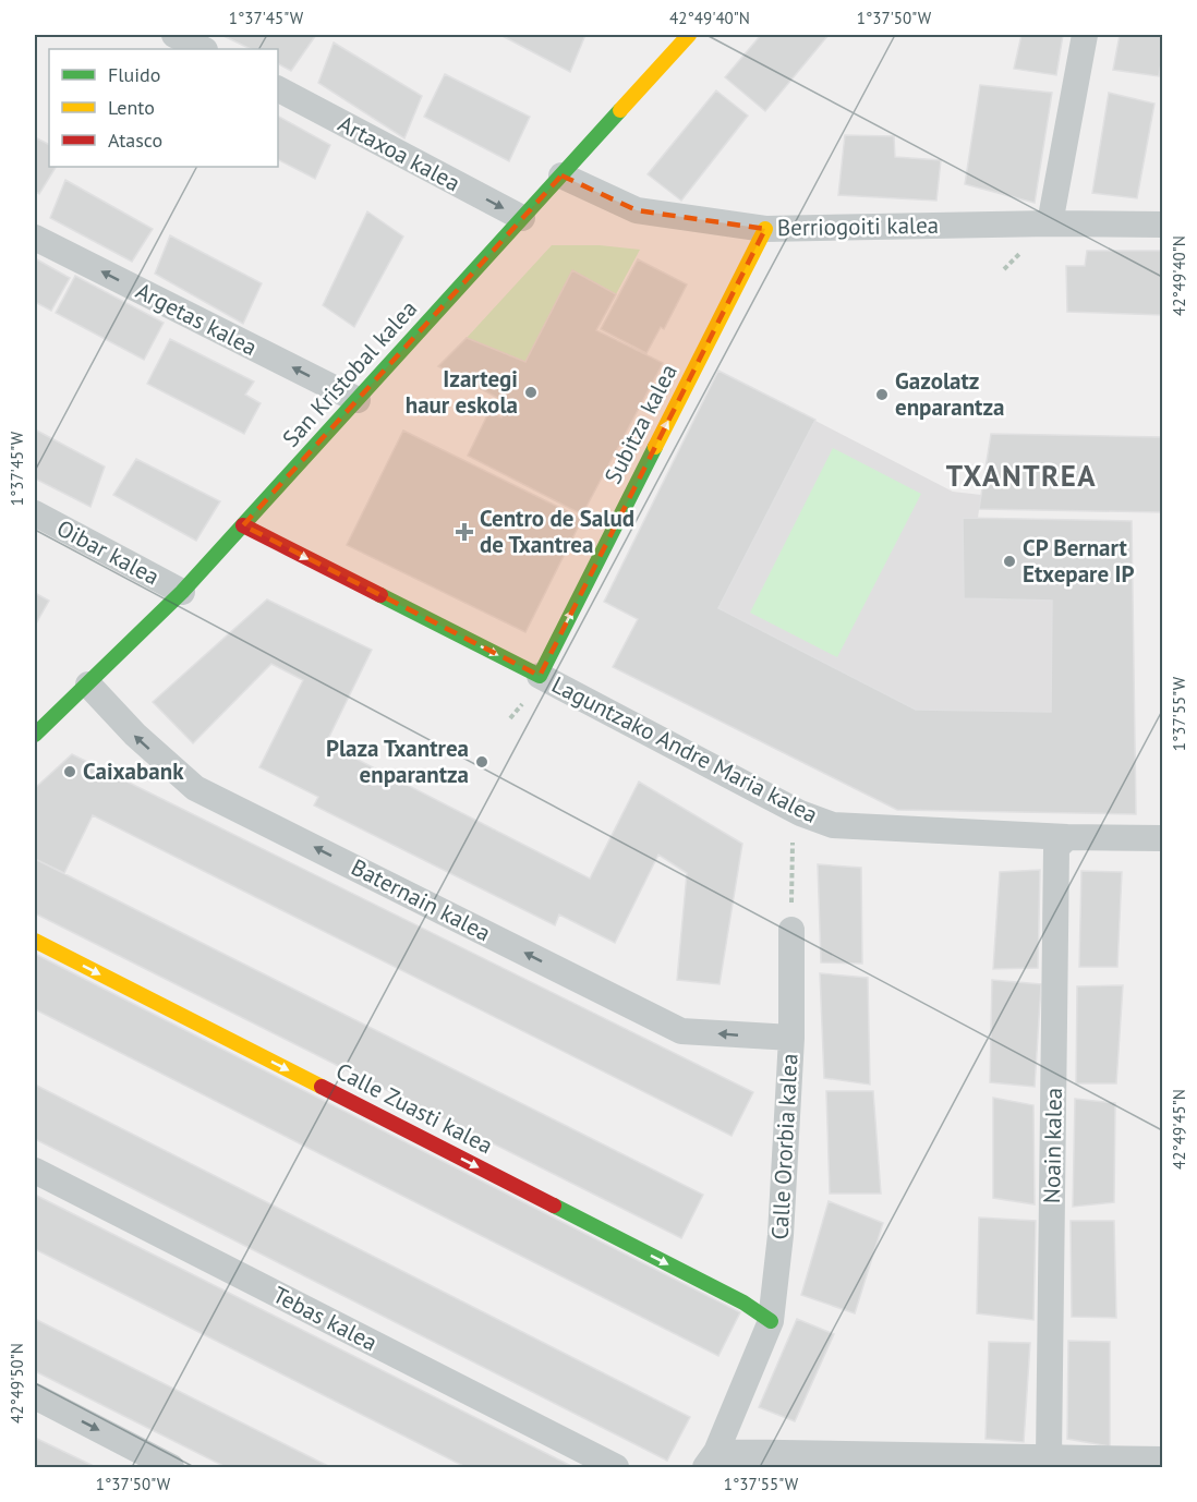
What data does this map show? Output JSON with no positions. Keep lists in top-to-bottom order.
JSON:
{
  "streets": {
    "street": [
      "Artaxoa kalea",
      "Berriogoiti kalea",
      "Argetas kalea",
      "San Kristobal kalea",
      "Subitza kalea",
      "Oibar kalea",
      "Laguntzako Andre Maria kalea",
      "Baternain kalea",
      "Calle Zuasti kalea",
      "Noain kalea",
      "Calle Ororbia kalea",
      "Tebas kalea"
    ]
  },
  "crossings": [
    ["Artaxoa kalea", "San Kristobal kalea"],
    ["Berriogoiti kalea", "San Kristobal kalea"],
    ["Berriogoiti kalea", "Subitza kalea"],
    ["Argetas kalea", "San Kristobal kalea"],
    ["San Kristobal kalea", "Oibar kalea"],
    ["San Kristobal kalea", "Laguntzako Andre Maria kalea"],
    ["San Kristobal kalea", "Baternain kalea"],
    ["Subitza kalea", "Laguntzako Andre Maria kalea"],
    ["Laguntzako Andre Maria kalea", "Noain kalea"],
    ["Baternain kalea", "Calle Ororbia kalea"],
    ["Calle Zuasti kalea", "Calle Ororbia kalea"]
  ],
  "one_way": [
    "Artaxoa kalea",
    "Argetas kalea",
    "Subitza kalea",
    "Baternain kalea",
    "Calle Zuasti kalea"
  ],
  "districts": ["TXANTREA"],
  "places": {
    "other": [
      "Izartegi haur eskola",
      "Gazolatz enparantza",
      "CP Bernart Etxepare IP",
      "Plaza Txantrea enparantza",
      "Caixabank"
    ],
    "health": ["Centro de Salud de Txantrea"]
  },
  "legend": ["Fluido", "Lento", "Atasco"],
  "coordinates": [
    "1°37'45\"W",
    "42°49'40\"N",
    "1°37'50\"W",
    "1°37'55\"W",
    "42°49'45\"N",
    "42°49'50\"N"
  ]
}
